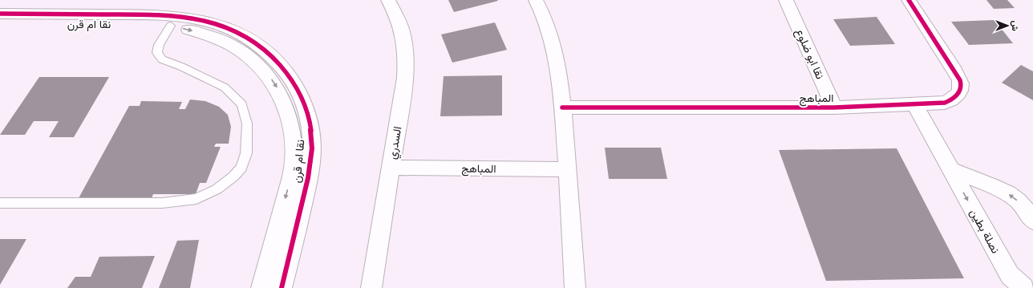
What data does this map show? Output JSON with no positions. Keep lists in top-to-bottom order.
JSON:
{
  "streets": {
    "street": [
      "نقا ام قرن",
      "نقا ابو ضلوع",
      "المباهج",
      "السدري",
      "نصلة بطين"
    ]
  },
  "crossings": [
    ["نقا ابو ضلوع", "المباهج"],
    ["المباهج", "السدري"],
    ["المباهج", "نصلة بطين"]
  ],
  "one_way": ["نصلة بطين"],
  "north": "right"
}
